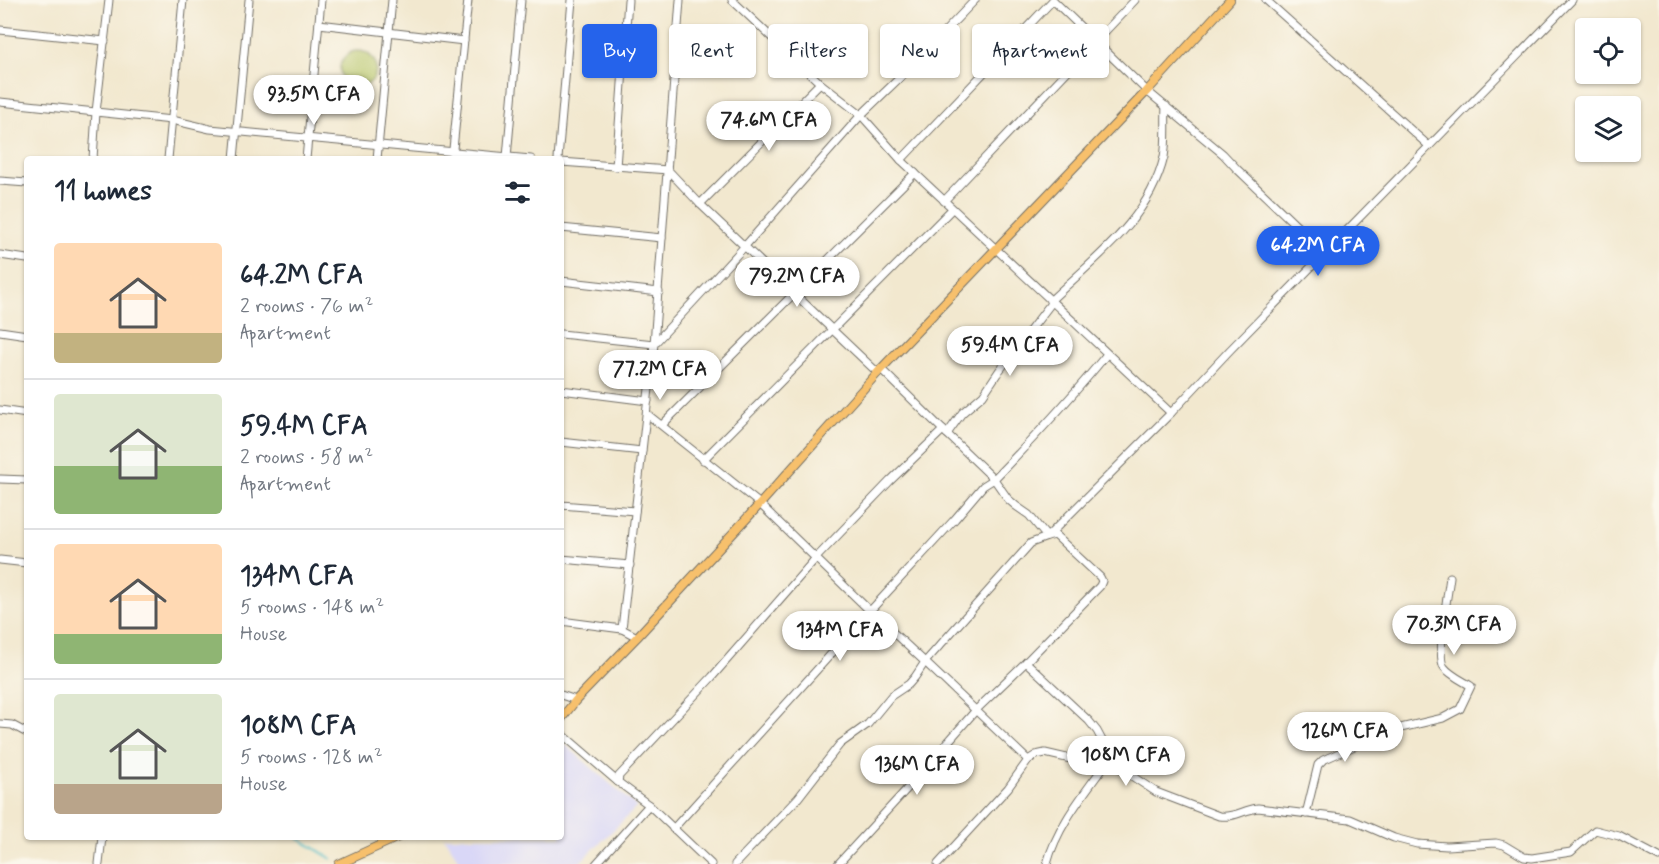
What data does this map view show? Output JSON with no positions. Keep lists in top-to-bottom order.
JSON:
{
  "page": {
    "chip": [
      "Buy",
      "Rent",
      "Filters",
      "New",
      "Apartment"
    ],
    "price": [
      "93.5M CFA",
      "74.6M CFA",
      "64.2M CFA",
      "79.2M CFA",
      "59.4M CFA",
      "77.2M CFA",
      "70.3M CFA",
      "134M CFA",
      "126M CFA",
      "108M CFA",
      "136M CFA"
    ],
    "heading": "11 homes",
    "list": [
      {
        "name": "64.2M CFA",
        "note": "2 rooms · 76 m² · Apartment"
      },
      {
        "name": "59.4M CFA",
        "note": "2 rooms · 58 m² · Apartment"
      },
      {
        "name": "134M CFA",
        "note": "5 rooms · 148 m² · House"
      },
      {
        "name": "108M CFA",
        "note": "5 rooms · 128 m² · House"
      }
    ]
  }
}
